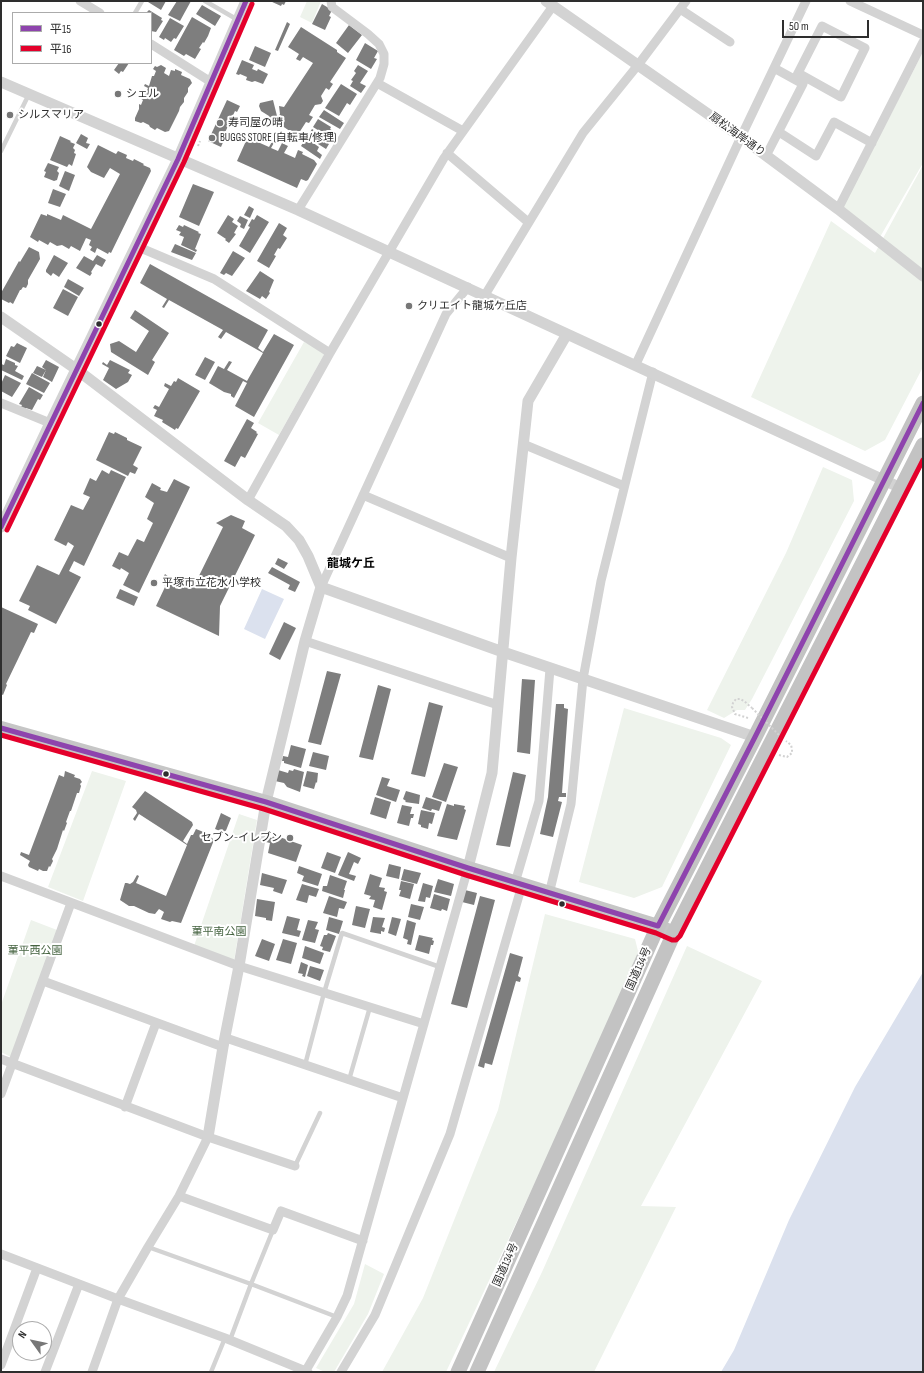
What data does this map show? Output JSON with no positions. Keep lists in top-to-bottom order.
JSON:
{
  "streets": {
    "highway": ["国道134号"],
    "street": ["扇松海岸通り"]
  },
  "districts": ["龍城ケ丘"],
  "parks": ["菫平南公園", "菫平西公園"],
  "places": [
    "シェル",
    "シルスマリア",
    "寿司屋の晴",
    "BUGGS STORE (自転車/修理)",
    "クリエイト龍城ケ丘店",
    "平塚市立花水小学校",
    "セブン-イレブン"
  ],
  "lines": ["transit line 平15", "transit line 平16"],
  "legend": ["平15", "平16"],
  "scale_bar": "50 m",
  "north": "top left"
}
